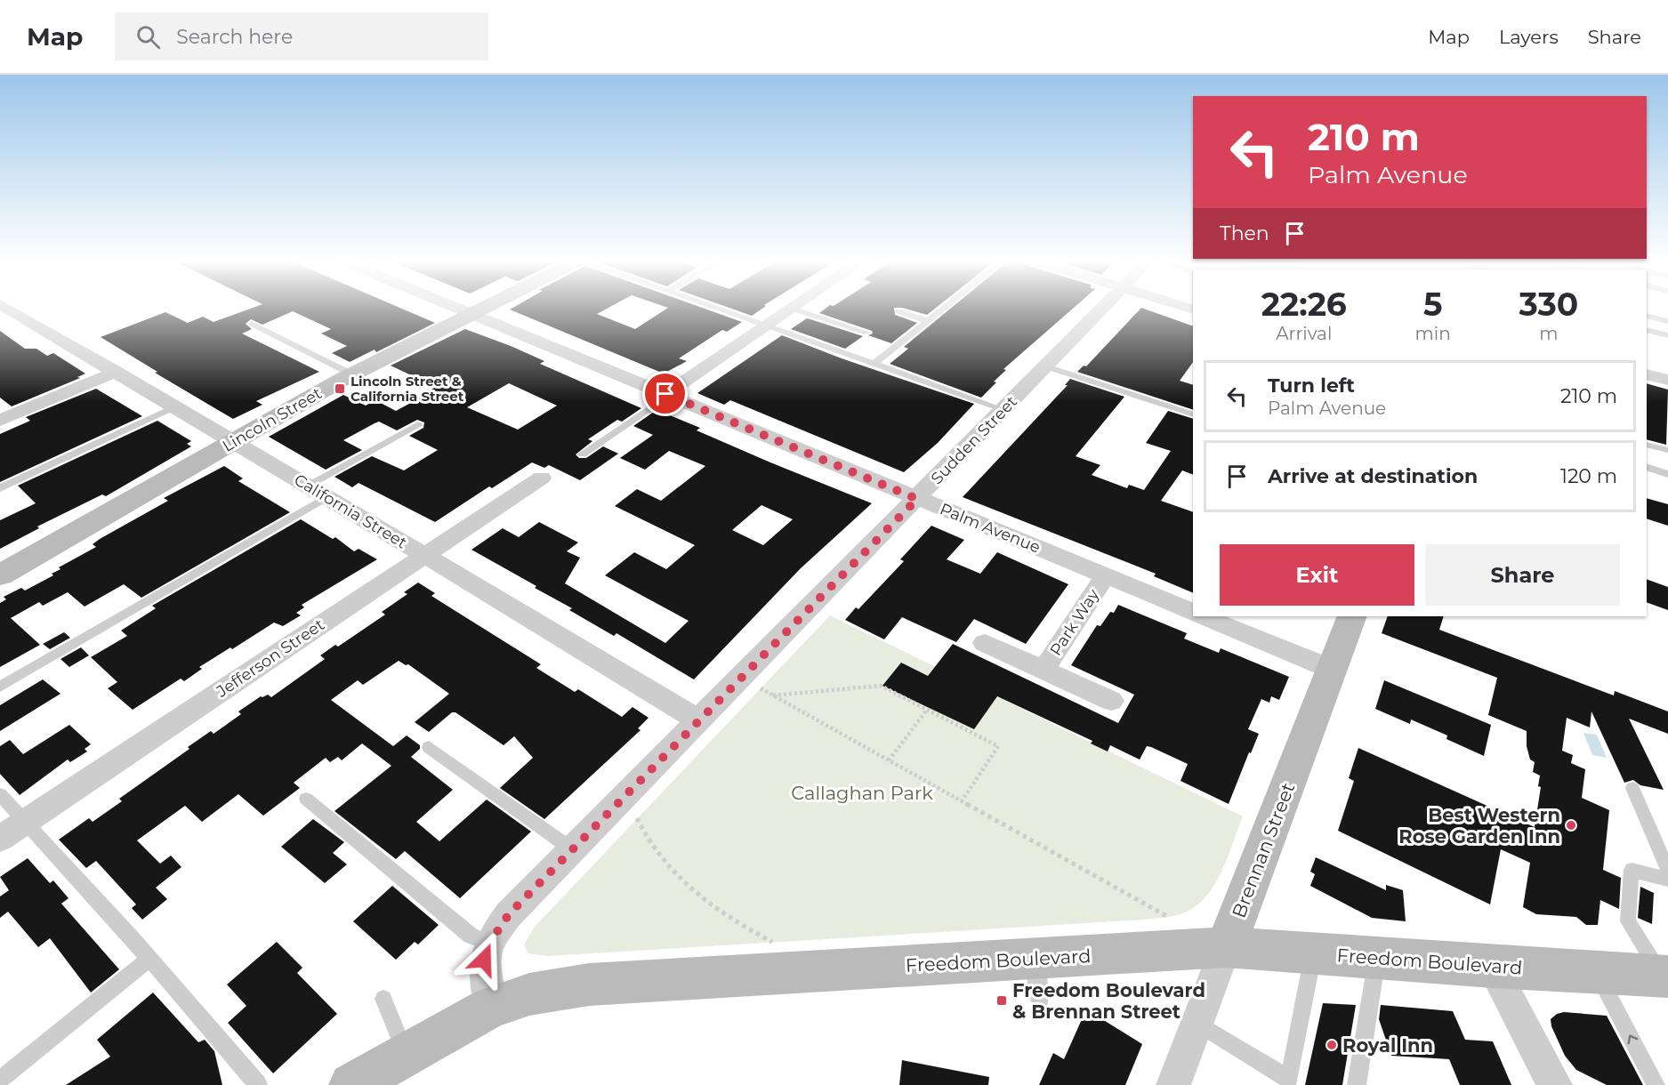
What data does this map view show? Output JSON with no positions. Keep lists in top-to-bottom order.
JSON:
{
  "streets": {
    "street": [
      "Lincoln Street",
      "Sudden Street",
      "California Street",
      "Palm Avenue",
      "Park Way",
      "Jefferson Street",
      "Brennan Street",
      "Freedom Boulevard"
    ]
  },
  "crossings": [
    ["Lincoln Street", "California Street"],
    ["Lincoln Street", "Palm Avenue"],
    ["Sudden Street", "California Street"],
    ["Sudden Street", "Palm Avenue"],
    ["Sudden Street", "Freedom Boulevard"],
    ["California Street", "Jefferson Street"],
    ["Palm Avenue", "Park Way"],
    ["Brennan Street", "Freedom Boulevard"]
  ],
  "parks": ["Callaghan Park"],
  "places": {
    "transit": ["Lincoln Street & California Street", "Freedom Boulevard & Brennan Street"],
    "other": ["Best Western Rose Garden Inn", "Royal Inn"]
  },
  "page": {
    "header": "Map",
    "search": "Search here",
    "nav": ["Map", "Layers", "Share"],
    "turn": ["210 m", "Palm Avenue"],
    "then": "Then",
    "eta": [
      "22:26",
      "Arrival",
      "5",
      "min",
      "330",
      "m"
    ],
    "list": [
      {
        "name": "Turn left",
        "note": "Palm Avenue",
        "value": "210 m"
      },
      {
        "name": "Arrive at destination",
        "value": "120 m"
      }
    ],
    "buttons": ["Exit", "Share"]
  }
}
